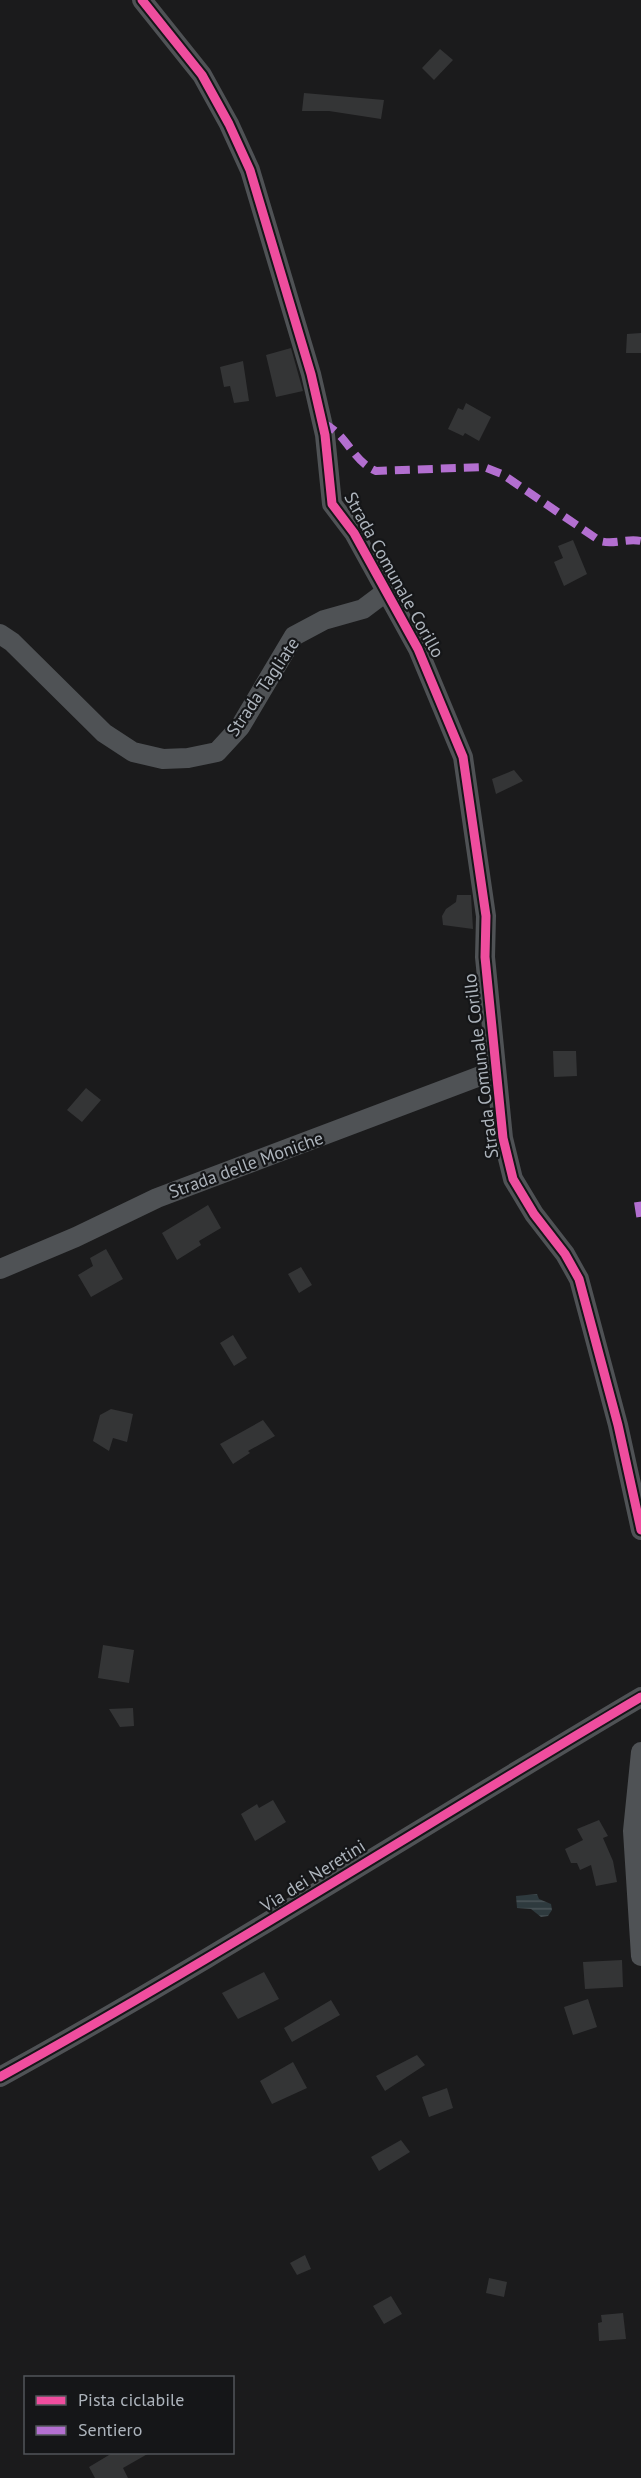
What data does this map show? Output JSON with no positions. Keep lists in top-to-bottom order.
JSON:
{
  "streets": {
    "street": [
      "Strada Comunale Corillo",
      "Strada Tagliate",
      "Strada delle Moniche",
      "Via dei Neretini"
    ]
  },
  "crossings": [
    ["Strada Comunale Corillo", "Strada Tagliate"],
    ["Strada Comunale Corillo", "Strada delle Moniche"]
  ],
  "legend": ["Pista ciclabile", "Sentiero"]
}
